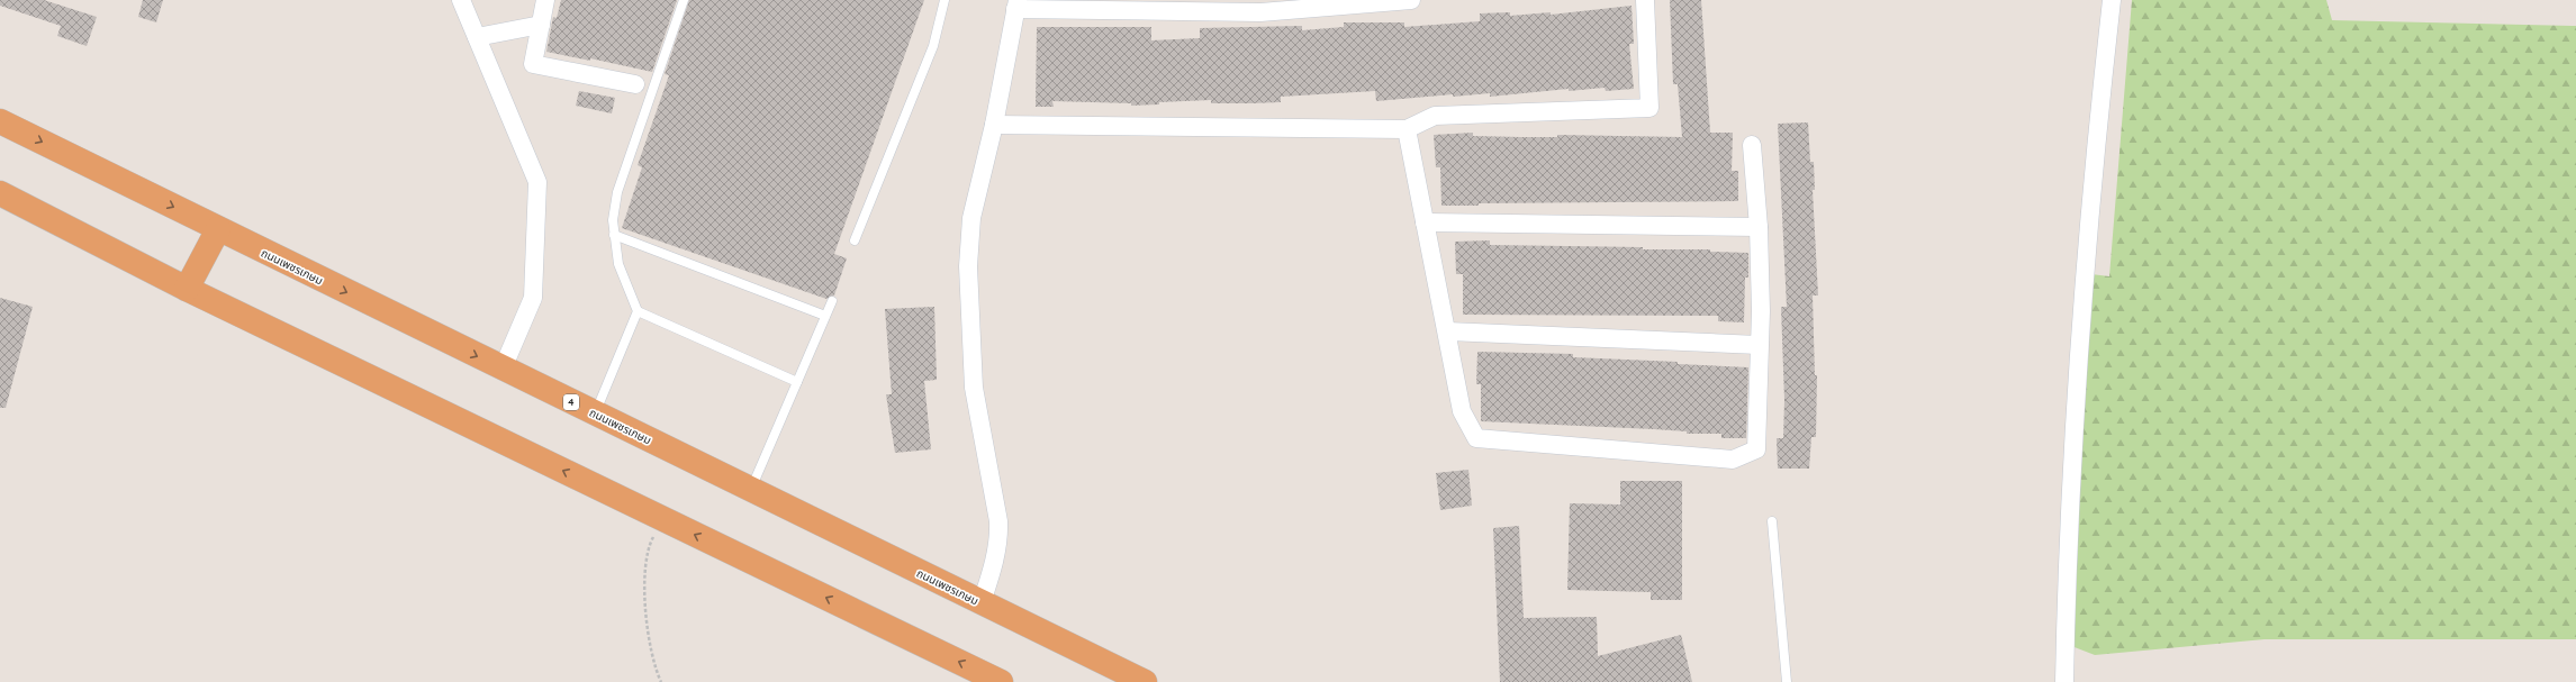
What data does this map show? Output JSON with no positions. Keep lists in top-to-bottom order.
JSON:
{
  "streets": {
    "highway": ["ถนนเพชรเกษม", "4"]
  }
}
